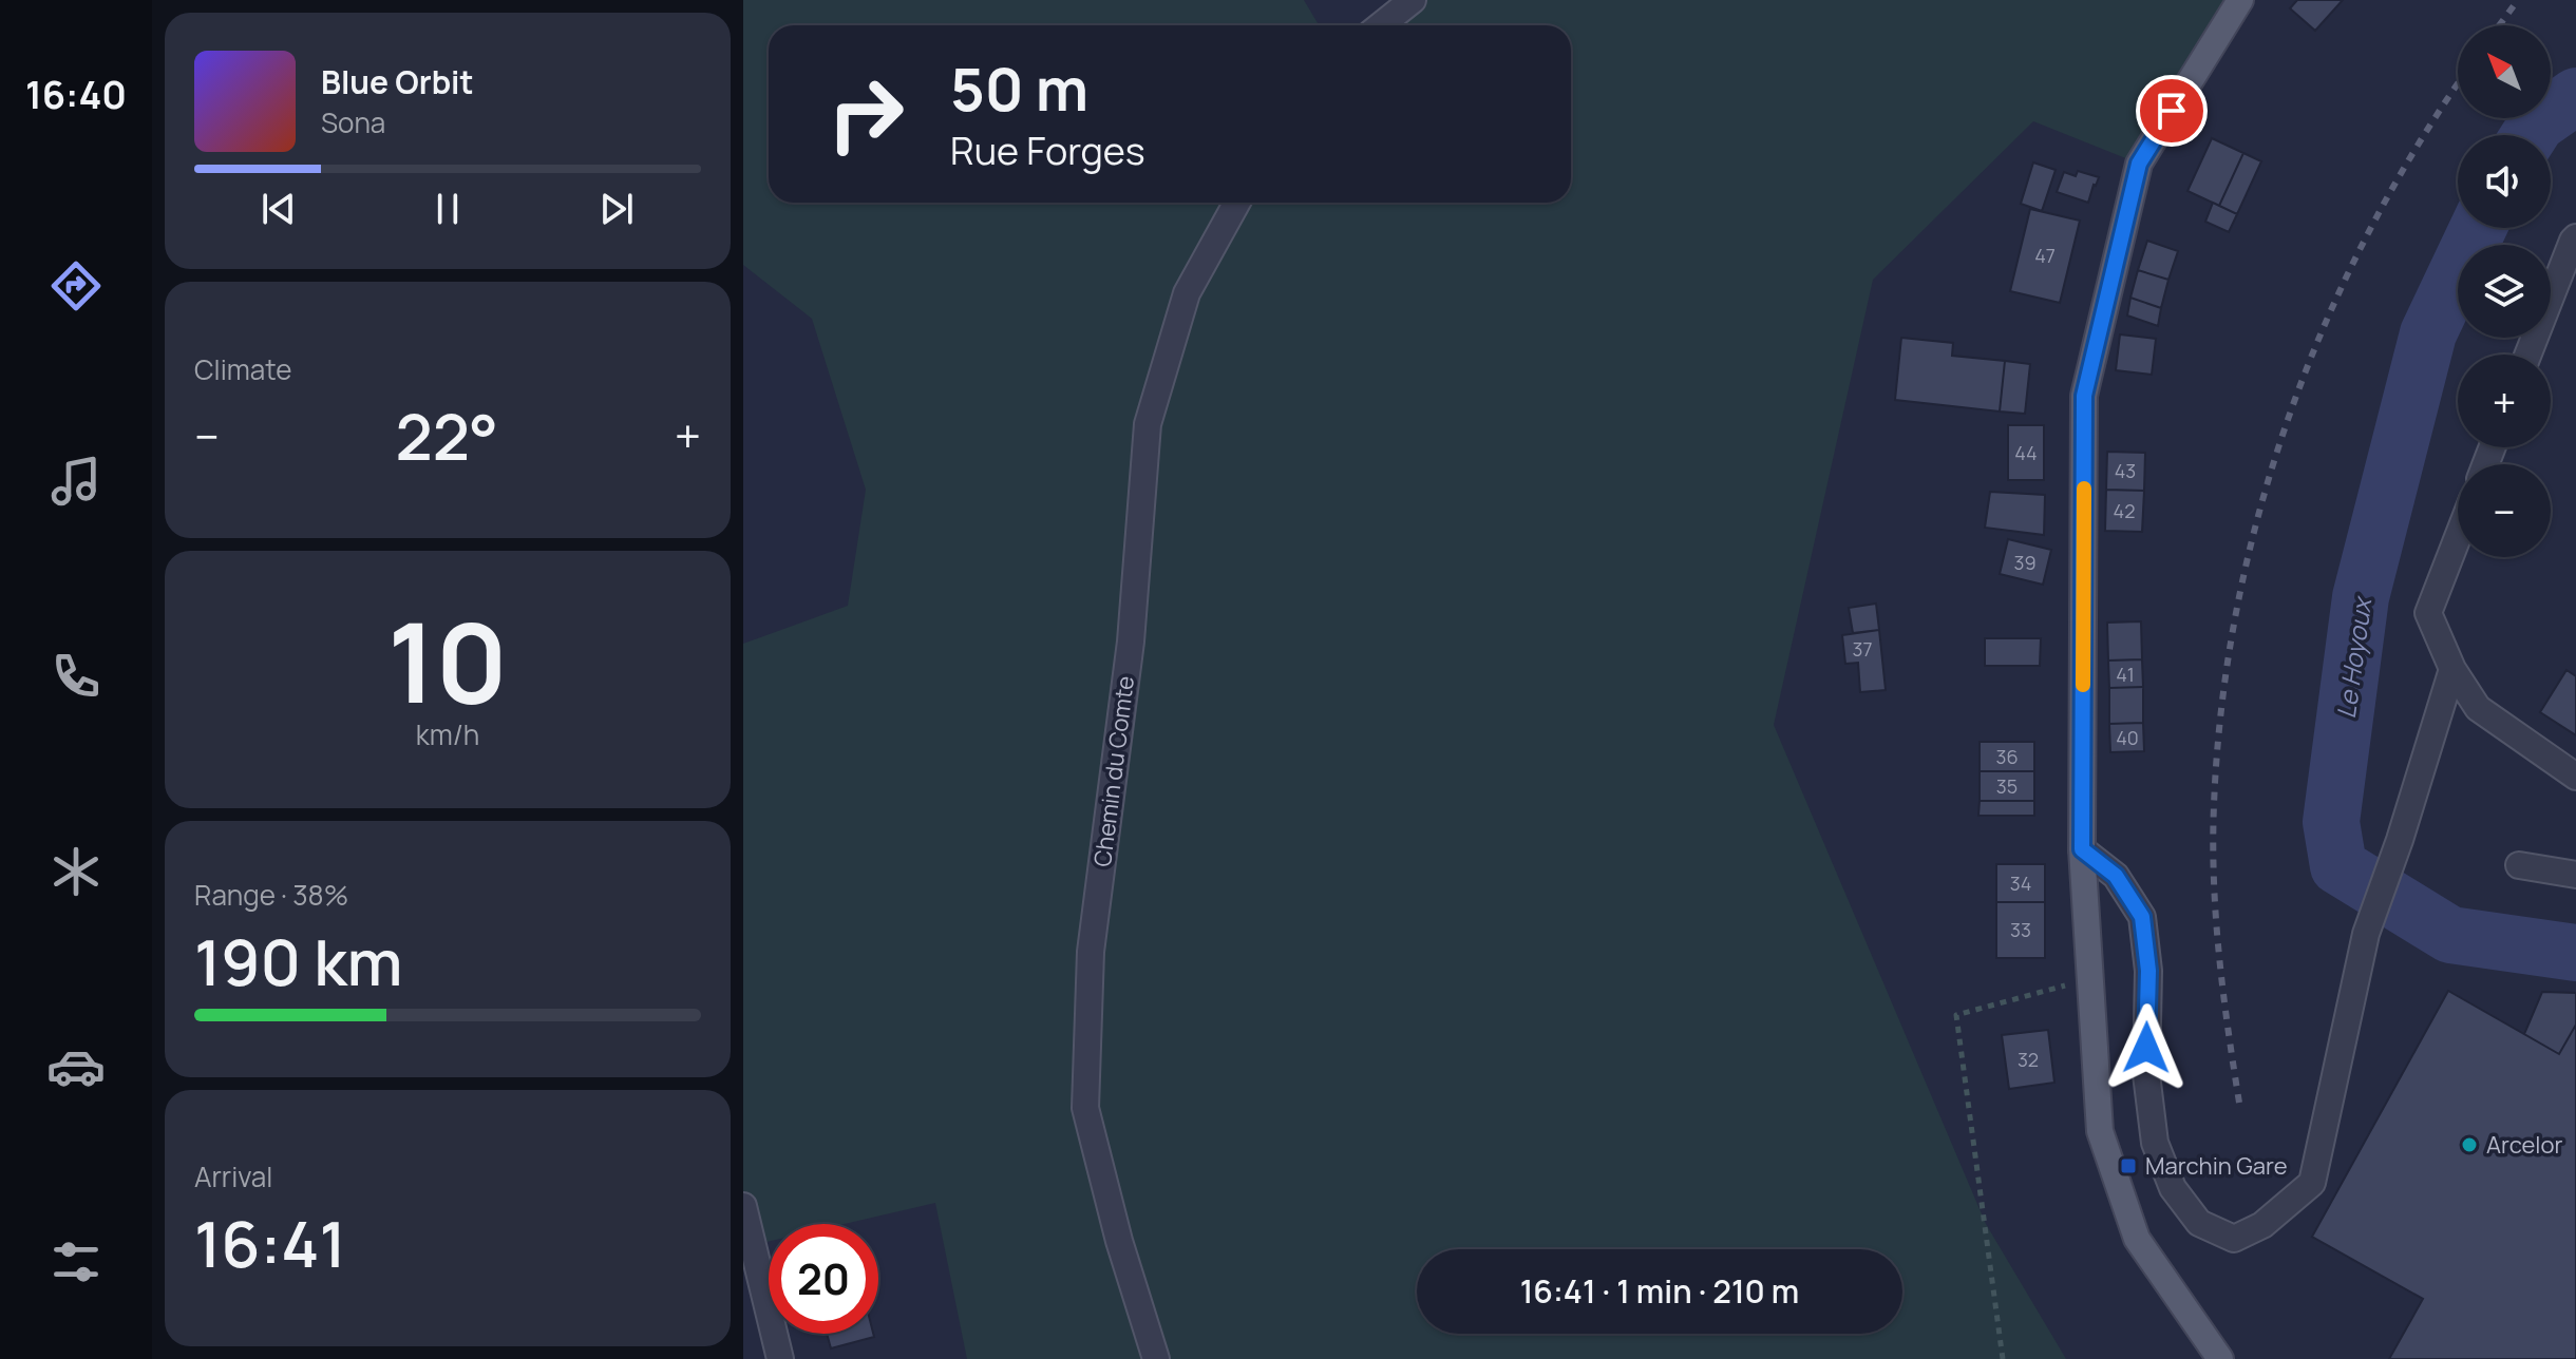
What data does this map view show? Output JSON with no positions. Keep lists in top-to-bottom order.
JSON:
{
  "streets": {
    "street": ["Chemin du Comte"]
  },
  "water": ["Le Hoyoux"],
  "places": {
    "other": ["Arcelor"],
    "transit": ["Marchin Gare"]
  },
  "house_numbers": [
    "47",
    "44",
    "43",
    "42",
    "39",
    "37",
    "41",
    "40",
    "36",
    "35",
    "34",
    "33",
    "32"
  ],
  "north": "top left",
  "page": {
    "tabs": "16:40",
    "map_buttons": ["+", "−"],
    "turn": ["50 m", "Rue Forges"],
    "song": ["Blue Orbit", "Sona"],
    "tile": [
      "Climate",
      ["10", "km/h"],
      ["Range · 38%", "190 km"],
      ["Arrival", "16:41"]
    ],
    "heat": ["−", "22°", "+"],
    "limit": "20",
    "trip": "16:41 · 1 min · 210 m"
  }
}
